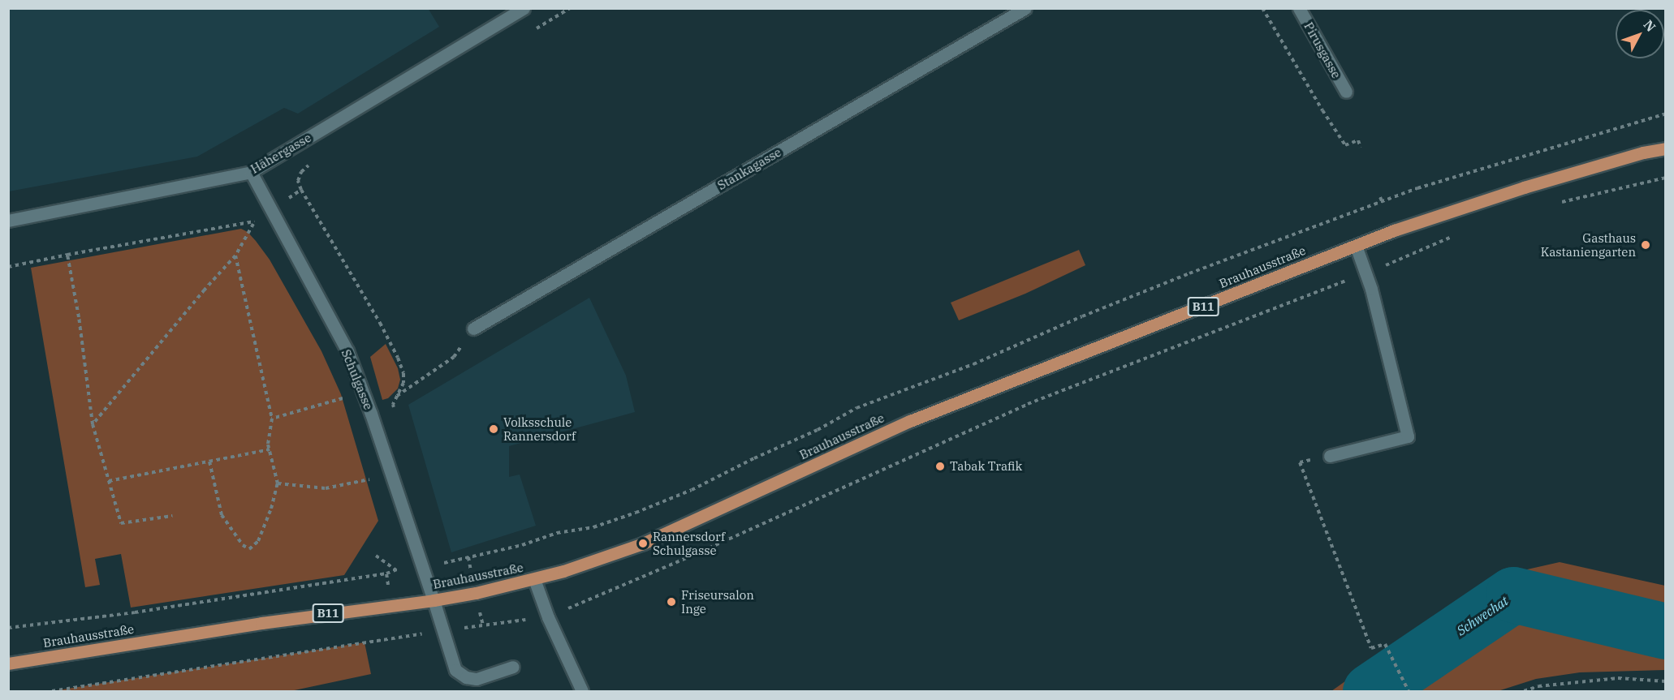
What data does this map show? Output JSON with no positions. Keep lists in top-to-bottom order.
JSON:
{
  "streets": {
    "main road": ["Brauhausstraße", "B11"],
    "street": [
      "Pirusgasse",
      "Hähergasse",
      "Stankagasse",
      "Schulgasse"
    ]
  },
  "crossings": [
    ["Hähergasse", "Schulgasse"],
    ["Brauhausstraße", "Schulgasse"]
  ],
  "water": ["Schwechat"],
  "places": [
    "Gasthaus Kastaniengarten",
    "Volksschule Rannersdorf",
    "Tabak Trafik",
    "Rannersdorf Schulgasse",
    "Friseursalon Inge"
  ],
  "north": "top right"
}
